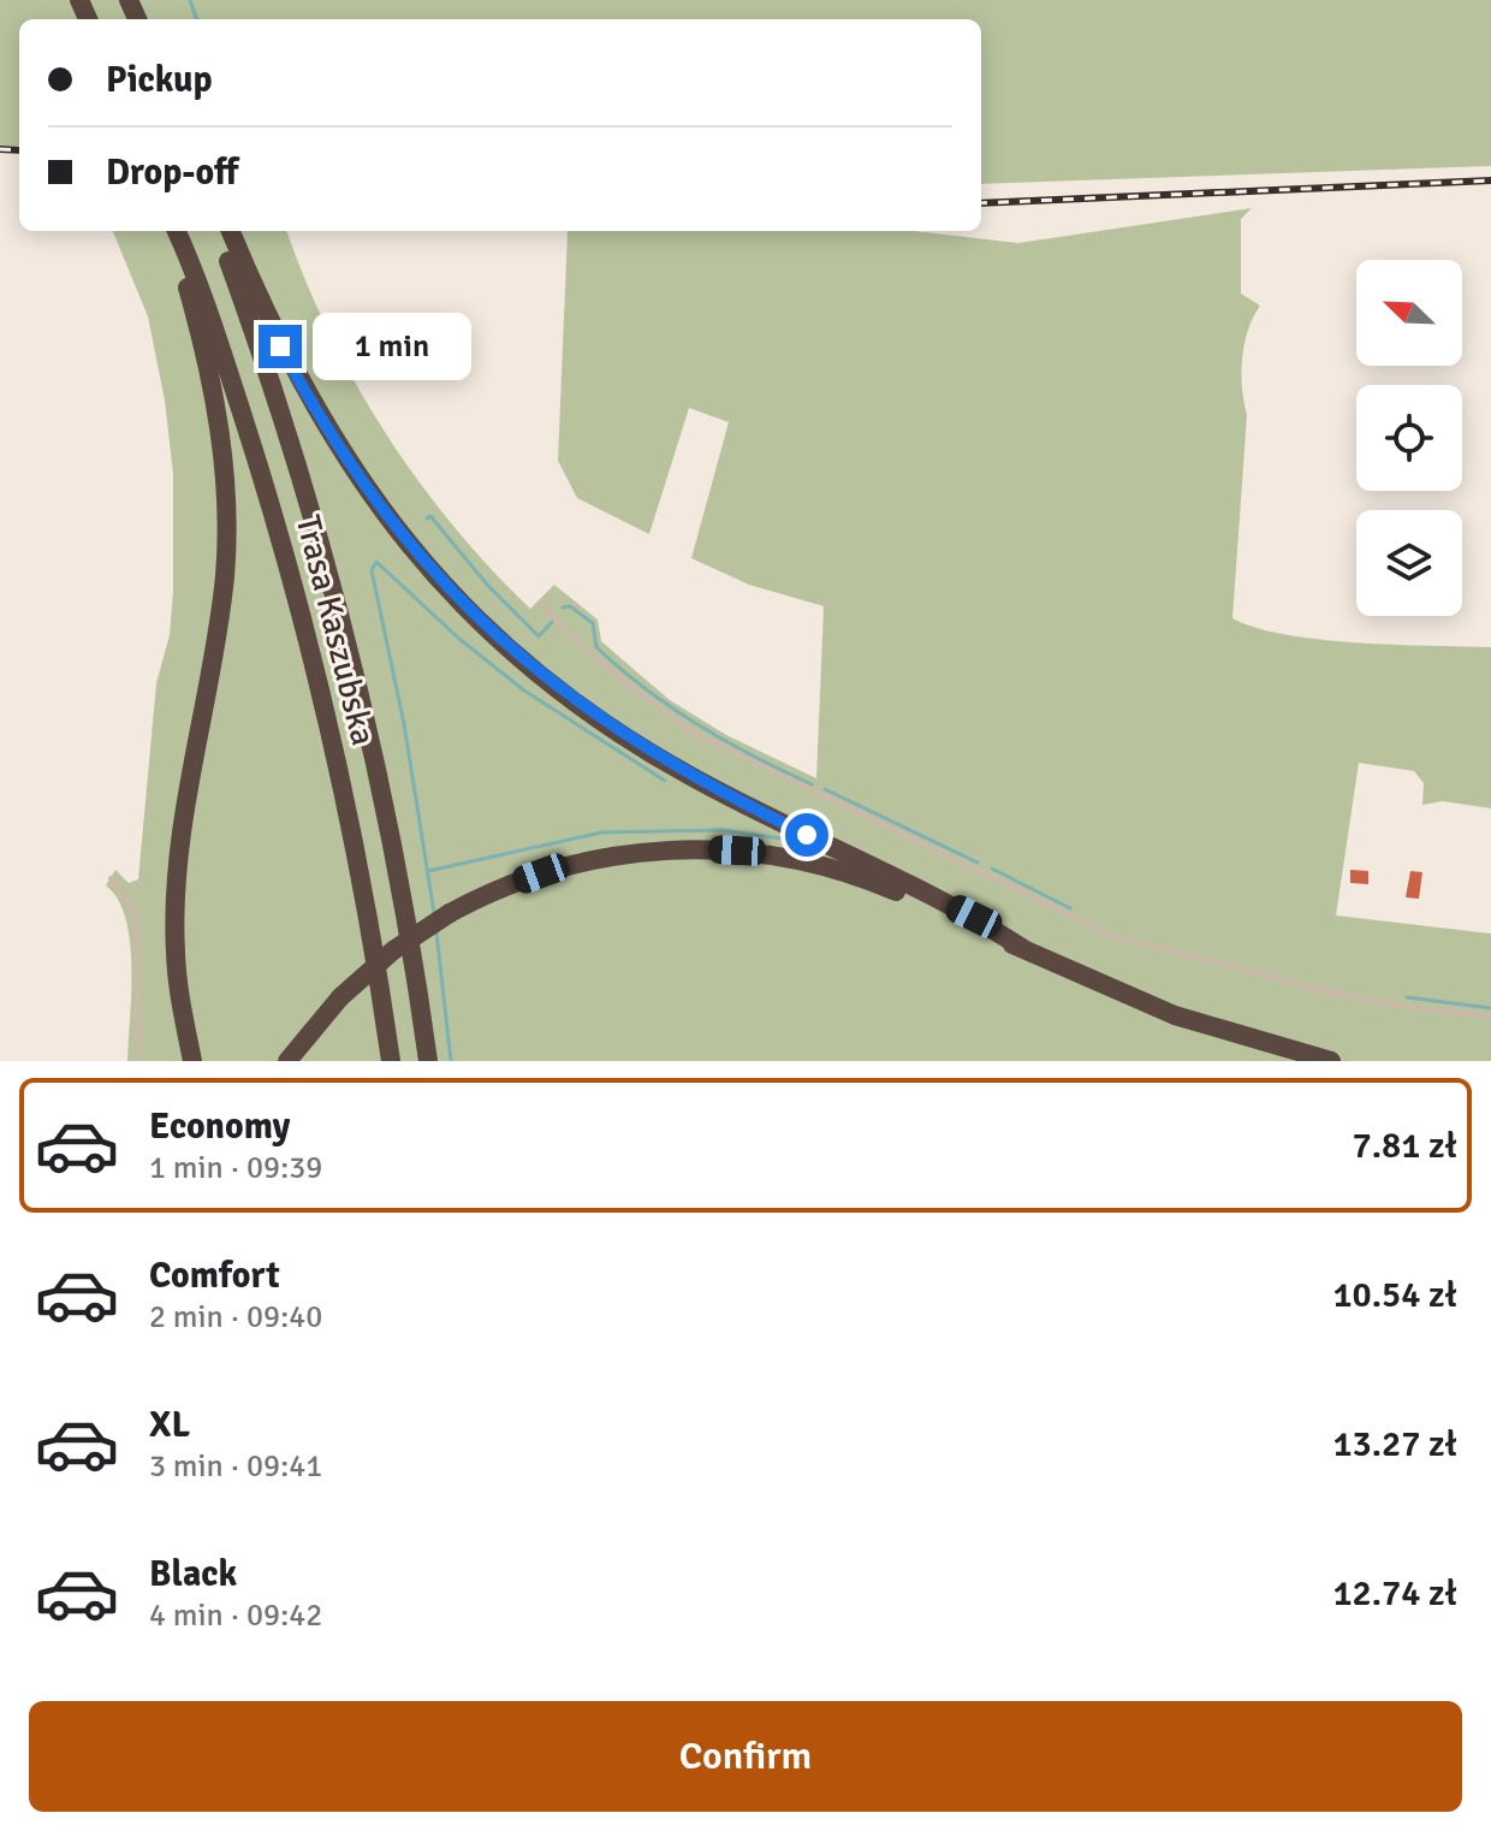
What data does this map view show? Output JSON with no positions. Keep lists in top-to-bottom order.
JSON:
{
  "streets": {
    "highway": ["Trasa Kaszubska"]
  },
  "north": "top left",
  "page": {
    "banner": ["Pickup", "Drop-off"],
    "bubble": "1 min",
    "list": [
      {
        "name": "Economy",
        "note": "1 min · 09:39",
        "value": "7.81 zł"
      },
      {
        "name": "Comfort",
        "note": "2 min · 09:40",
        "value": "10.54 zł"
      },
      {
        "name": "XL",
        "note": "3 min · 09:41",
        "value": "13.27 zł"
      },
      {
        "name": "Black",
        "note": "4 min · 09:42",
        "value": "12.74 zł"
      }
    ],
    "buttons": "Confirm"
  }
}
